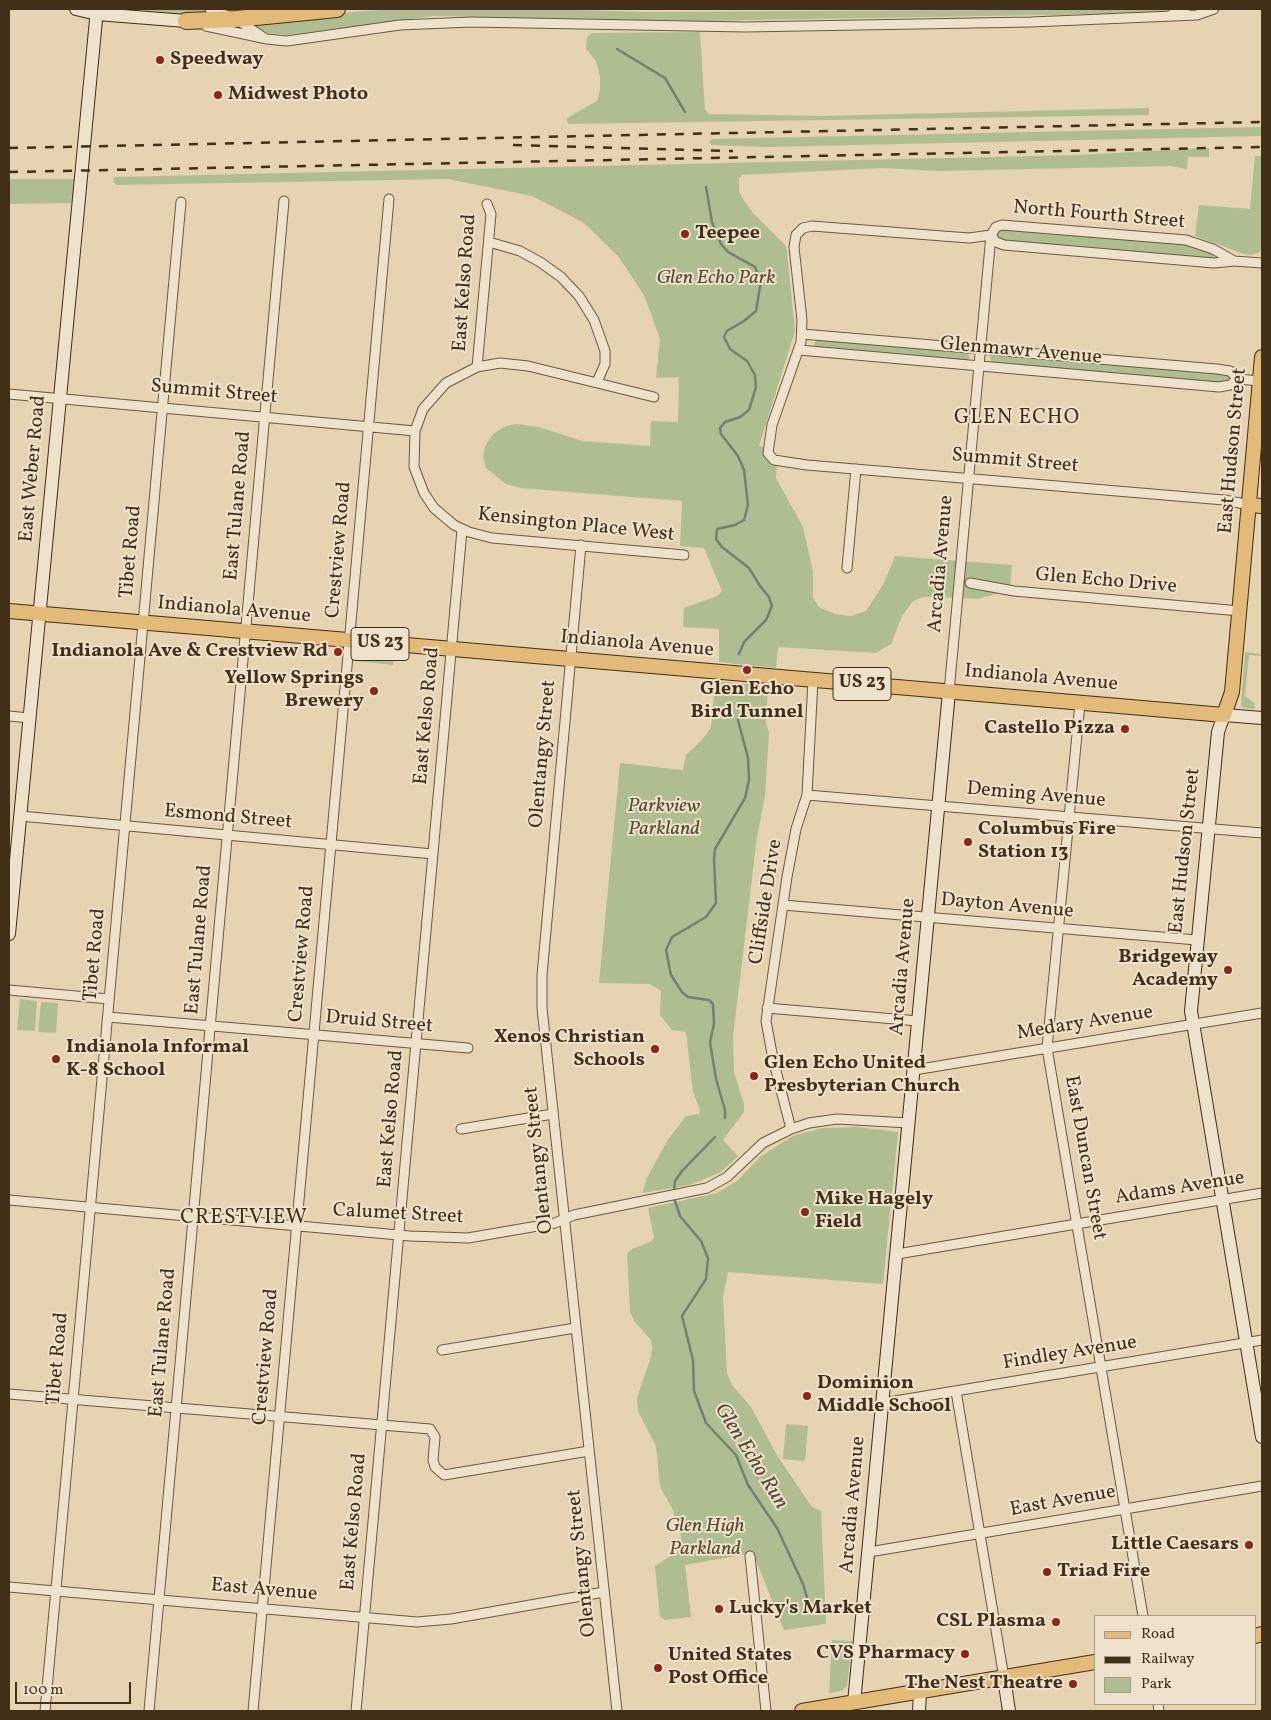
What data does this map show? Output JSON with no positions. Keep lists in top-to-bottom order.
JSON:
{
  "streets": {
    "main road": ["East Hudson Street", "Indianola Avenue", "US 23"],
    "street": [
      "North Fourth Street",
      "East Kelso Road",
      "Glenmawr Avenue",
      "Summit Street",
      "East Weber Road",
      "East Tulane Road",
      "Kensington Place West",
      "Crestview Road",
      "Tibet Road",
      "Arcadia Avenue",
      "Glen Echo Drive",
      "Olentangy Street",
      "Deming Avenue",
      "Esmond Street",
      "Cliffside Drive",
      "Dayton Avenue",
      "Druid Street",
      "Medary Avenue",
      "East Duncan Street",
      "Adams Avenue",
      "Calumet Street",
      "Findley Avenue",
      "East Avenue"
    ]
  },
  "crossings": [
    ["North Fourth Street", "Glenmawr Avenue"],
    ["North Fourth Street", "Arcadia Avenue"],
    ["East Kelso Road", "Kensington Place West"],
    ["East Kelso Road", "Indianola Avenue"],
    ["East Kelso Road", "Esmond Street"],
    ["East Kelso Road", "Druid Street"],
    ["East Kelso Road", "Calumet Street"],
    ["East Kelso Road", "East Avenue"],
    ["Glenmawr Avenue", "Summit Street"],
    ["Glenmawr Avenue", "East Hudson Street"],
    ["Glenmawr Avenue", "Arcadia Avenue"],
    ["Summit Street", "East Hudson Street"],
    ["Summit Street", "East Weber Road"],
    ["Summit Street", "East Tulane Road"],
    ["Summit Street", "Kensington Place West"],
    ["Summit Street", "Crestview Road"],
    ["Summit Street", "Tibet Road"],
    ["Summit Street", "Arcadia Avenue"],
    ["East Hudson Street", "Glen Echo Drive"],
    ["East Hudson Street", "Indianola Avenue"],
    ["East Hudson Street", "Deming Avenue"],
    ["East Hudson Street", "Dayton Avenue"],
    ["East Hudson Street", "Medary Avenue"],
    ["East Hudson Street", "Adams Avenue"],
    ["East Hudson Street", "Findley Avenue"],
    ["East Weber Road", "Indianola Avenue"],
    ["East Weber Road", "Esmond Street"],
    ["East Tulane Road", "Indianola Avenue"],
    ["East Tulane Road", "Esmond Street"],
    ["East Tulane Road", "Druid Street"],
    ["East Tulane Road", "Calumet Street"],
    ["East Tulane Road", "East Avenue"],
    ["Kensington Place West", "Olentangy Street"],
    ["Crestview Road", "Indianola Avenue"],
    ["Crestview Road", "Esmond Street"],
    ["Crestview Road", "Druid Street"],
    ["Crestview Road", "Calumet Street"],
    ["Crestview Road", "East Avenue"],
    ["Tibet Road", "Indianola Avenue"],
    ["Tibet Road", "Esmond Street"],
    ["Tibet Road", "Druid Street"],
    ["Tibet Road", "Calumet Street"],
    ["Tibet Road", "East Avenue"],
    ["Arcadia Avenue", "Indianola Avenue"],
    ["Arcadia Avenue", "Deming Avenue"],
    ["Arcadia Avenue", "Dayton Avenue"],
    ["Arcadia Avenue", "Medary Avenue"],
    ["Arcadia Avenue", "Adams Avenue"],
    ["Arcadia Avenue", "Calumet Street"],
    ["Arcadia Avenue", "Findley Avenue"],
    ["Arcadia Avenue", "East Avenue"],
    ["Indianola Avenue", "Olentangy Street"],
    ["Indianola Avenue", "Cliffside Drive"],
    ["Indianola Avenue", "East Duncan Street"],
    ["Olentangy Street", "Calumet Street"],
    ["Olentangy Street", "East Avenue"],
    ["Deming Avenue", "Cliffside Drive"],
    ["Deming Avenue", "East Duncan Street"],
    ["Cliffside Drive", "Dayton Avenue"],
    ["Cliffside Drive", "Calumet Street"],
    ["Dayton Avenue", "East Duncan Street"],
    ["Medary Avenue", "East Duncan Street"],
    ["East Duncan Street", "Adams Avenue"],
    ["East Duncan Street", "Findley Avenue"],
    ["East Duncan Street", "East Avenue"]
  ],
  "districts": ["GLEN ECHO", "CRESTVIEW"],
  "water": ["Glen Echo Run"],
  "parks": ["Glen Echo Park", "Parkview Parkland", "Glen High Parkland"],
  "places": [
    "Speedway",
    "Midwest Photo",
    "Teepee",
    "Indianola Ave & Crestview Rd",
    "Glen Echo Bird Tunnel",
    "Yellow Springs Brewery",
    "Castello Pizza",
    "Columbus Fire Station 13",
    "Bridgeway Academy",
    "Xenos Christian Schools",
    "Indianola Informal K-8 School",
    "Glen Echo United Presbyterian Church",
    "Mike Hagely Field",
    "Dominion Middle School",
    "Little Caesars",
    "Triad Fire",
    "Lucky's Market",
    "CSL Plasma",
    "CVS Pharmacy",
    "United States Post Office",
    "The Nest Theatre"
  ],
  "legend": ["Road", "Railway", "Park"],
  "scale_bar": "100 m"
}
